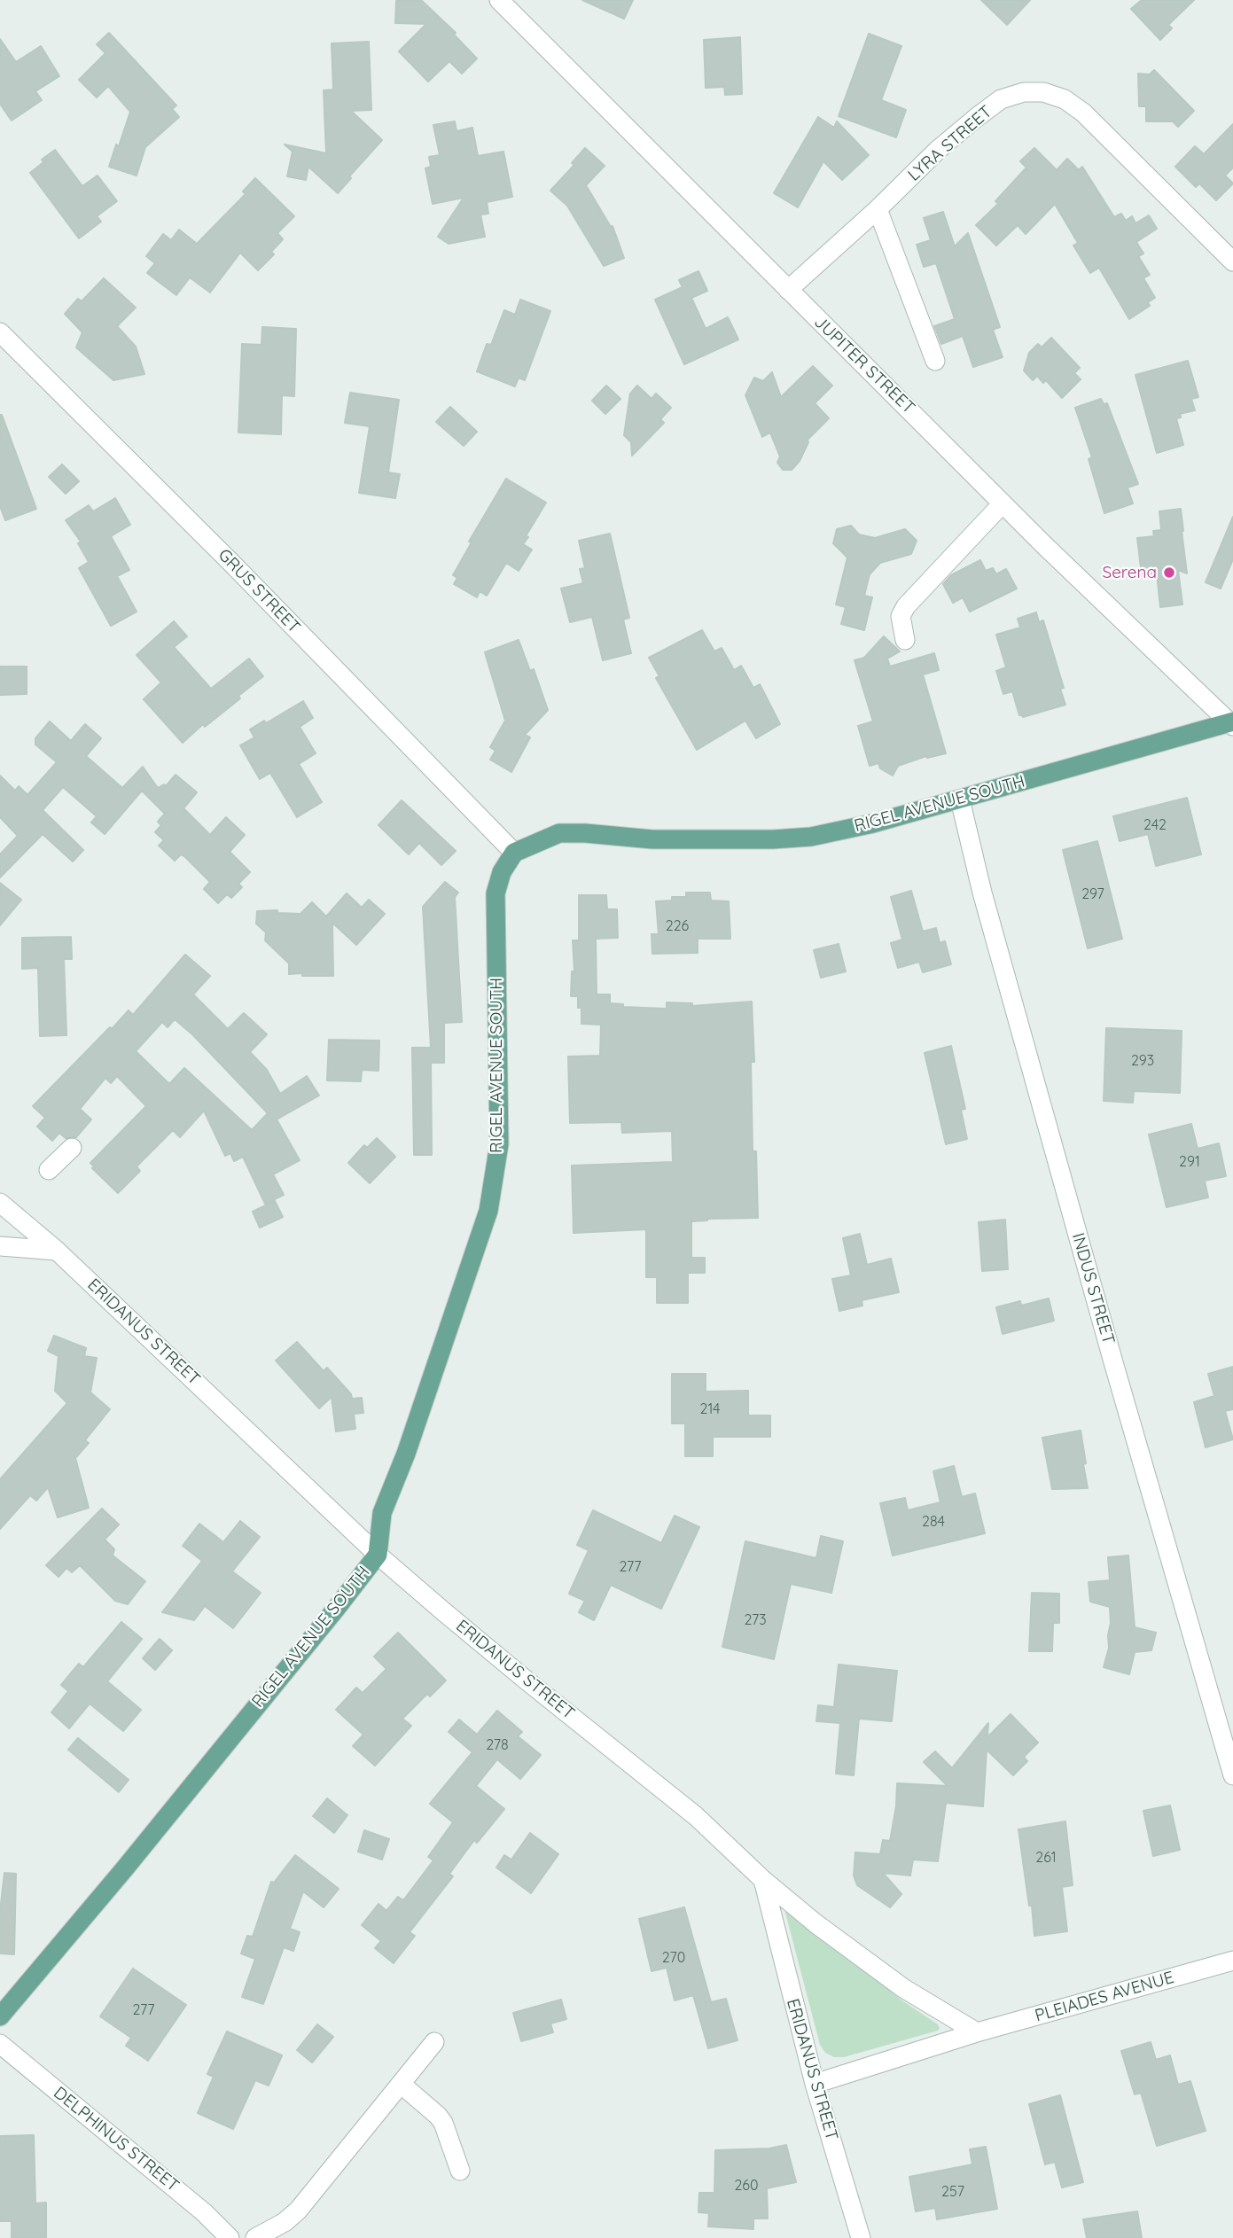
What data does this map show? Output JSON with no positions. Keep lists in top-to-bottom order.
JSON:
{
  "streets": {
    "main road": ["RIGEL AVENUE SOUTH"],
    "street": [
      "LYRA STREET",
      "JUPITER STREET",
      "GRUS STREET",
      "INDUS STREET",
      "ERIDANUS STREET",
      "PLEIADES AVENUE",
      "DELPHINUS STREET"
    ]
  },
  "crossings": [
    ["LYRA STREET", "JUPITER STREET"],
    ["JUPITER STREET", "RIGEL AVENUE SOUTH"],
    ["GRUS STREET", "RIGEL AVENUE SOUTH"],
    ["RIGEL AVENUE SOUTH", "INDUS STREET"],
    ["RIGEL AVENUE SOUTH", "ERIDANUS STREET"],
    ["ERIDANUS STREET", "PLEIADES AVENUE"]
  ],
  "places": ["Serena"],
  "house_numbers": [
    "242",
    "297",
    "226",
    "293",
    "291",
    "214",
    "284",
    "277",
    "273",
    "278",
    "261",
    "270",
    "277",
    "260",
    "257"
  ]
}
